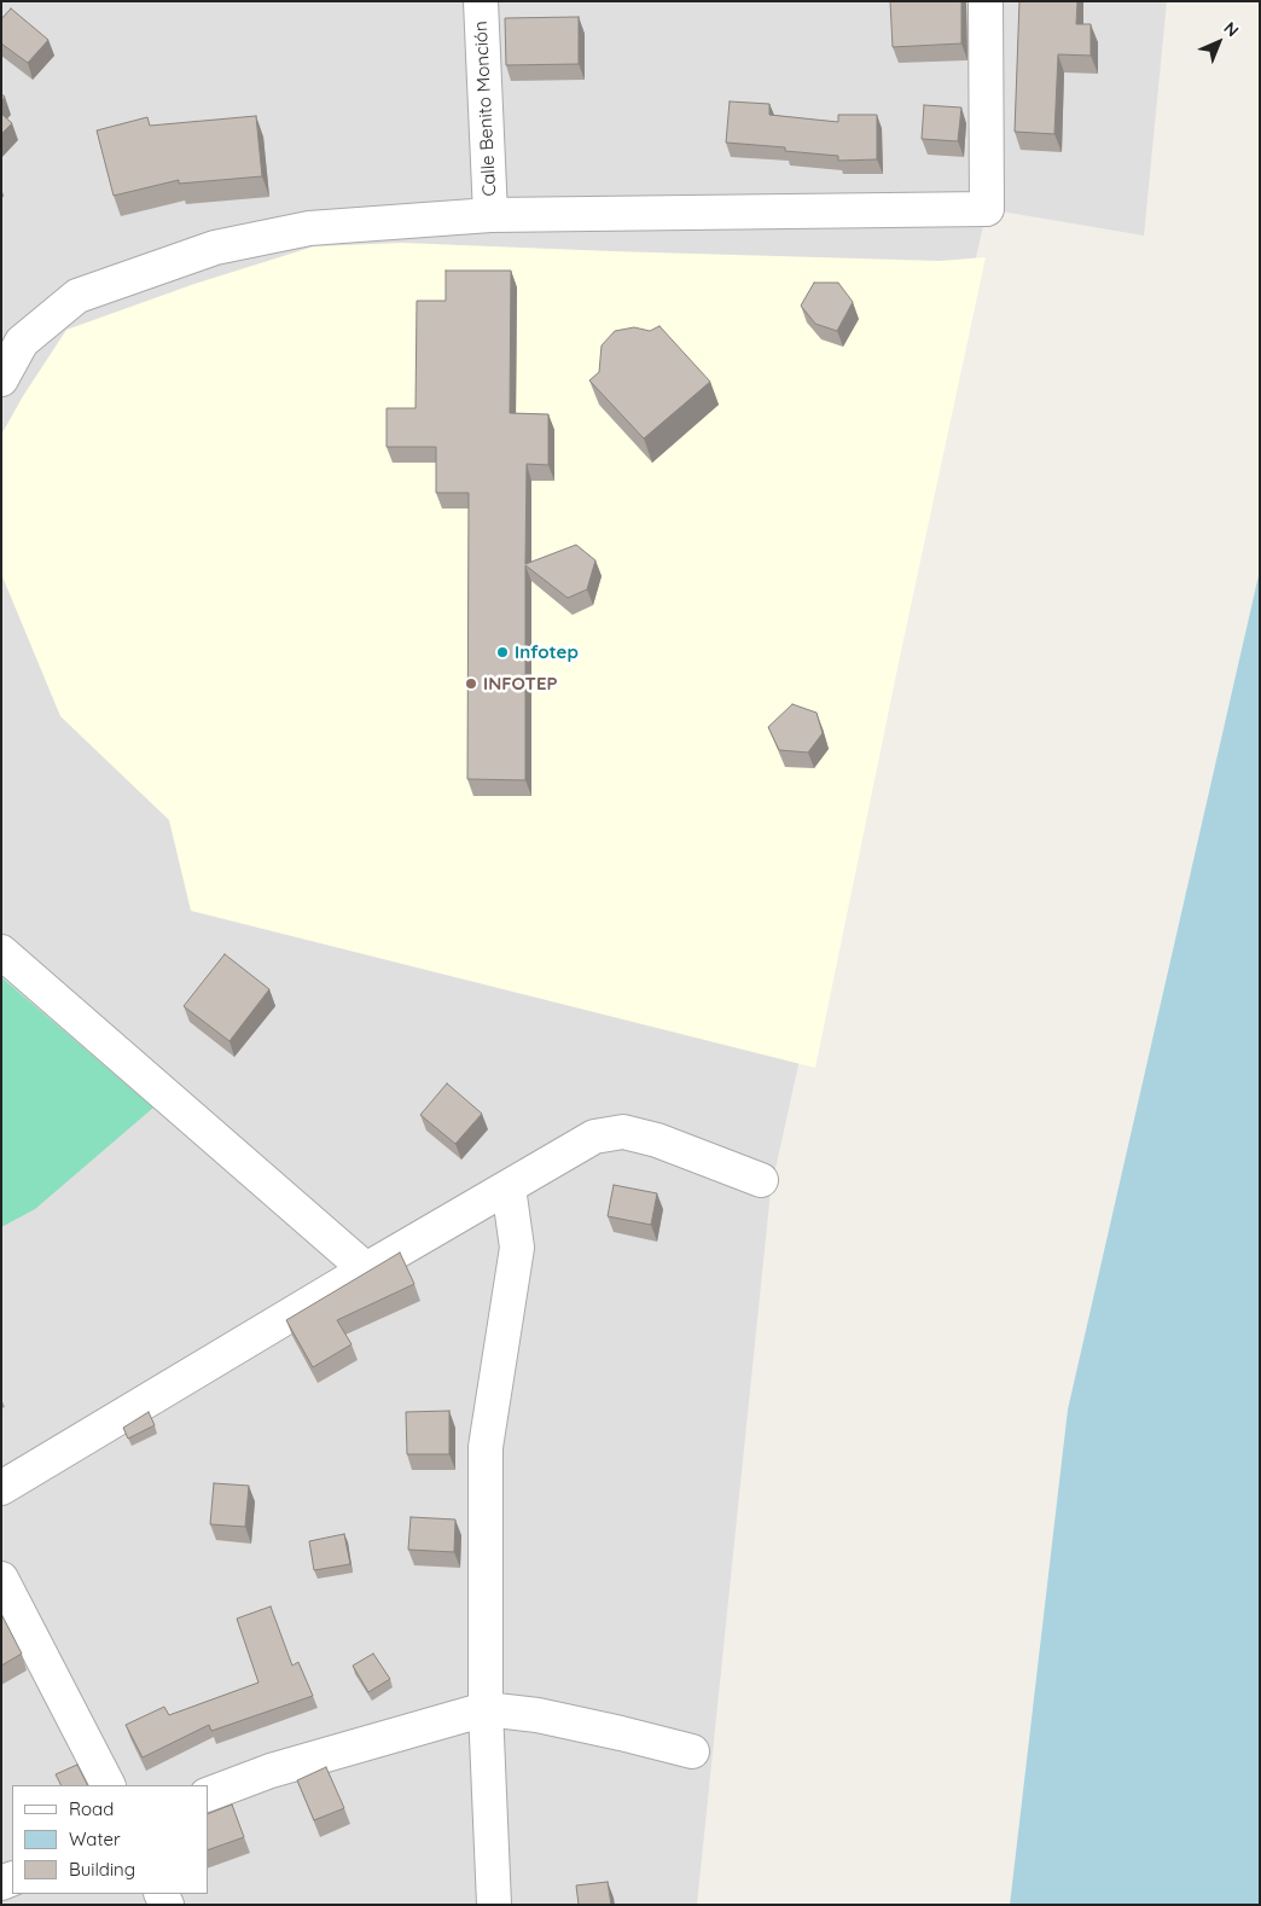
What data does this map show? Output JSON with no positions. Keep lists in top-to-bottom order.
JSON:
{
  "streets": {
    "street": ["Calle Benito Monción"]
  },
  "places": ["Infotep", "INFOTEP"],
  "legend": ["Road", "Water", "Building"],
  "north": "top right"
}
